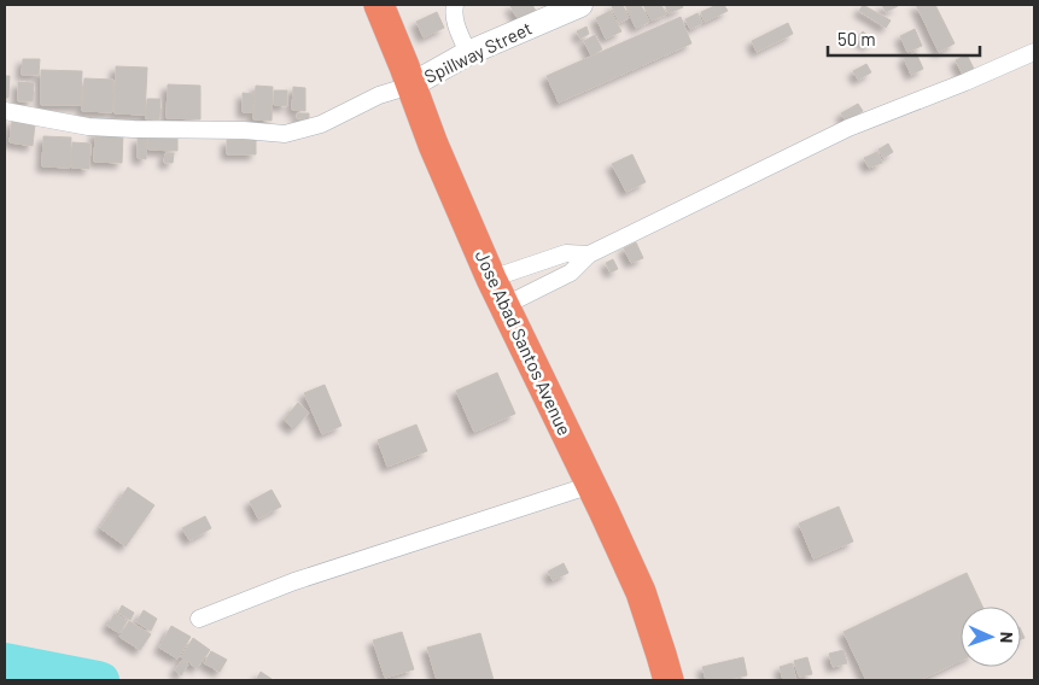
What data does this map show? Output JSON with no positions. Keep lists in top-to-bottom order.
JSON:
{
  "streets": {
    "highway": ["Jose Abad Santos Avenue"],
    "street": ["Spillway Street"]
  },
  "crossings": [
    ["Spillway Street", "Jose Abad Santos Avenue"]
  ],
  "scale_bar": "50 m",
  "north": "right"
}
